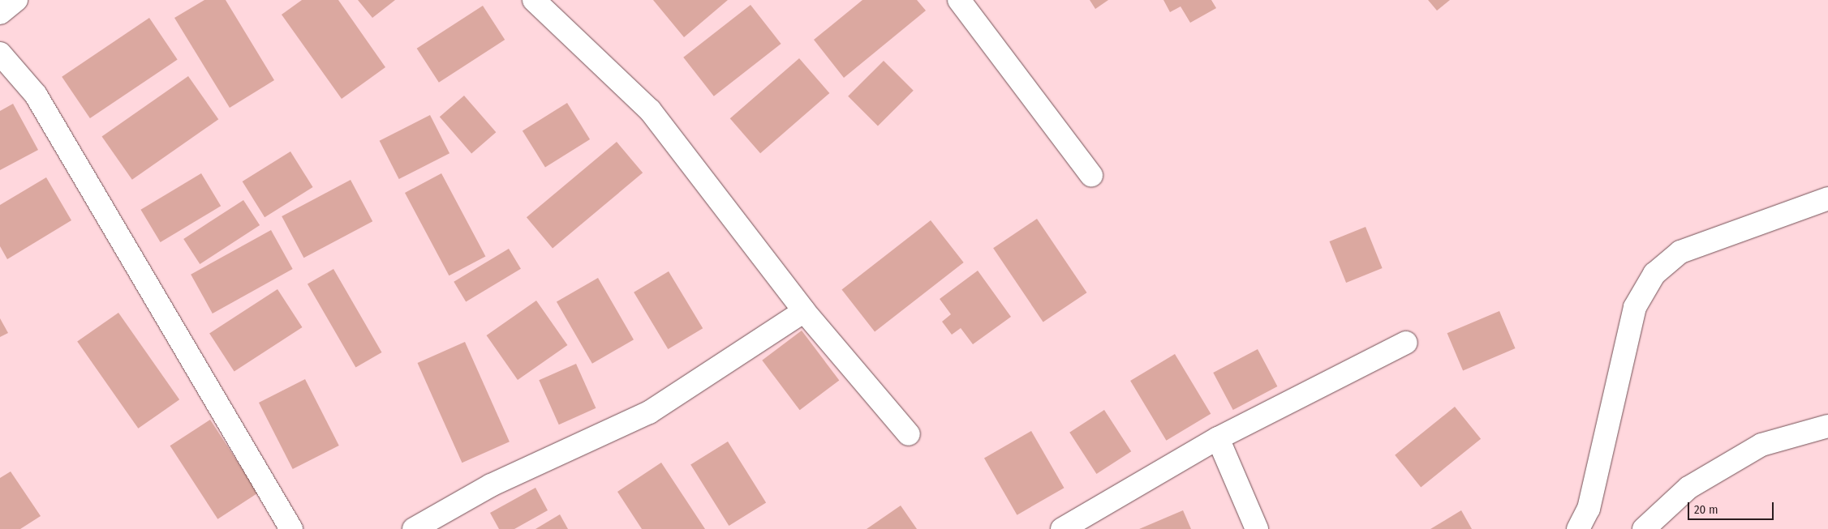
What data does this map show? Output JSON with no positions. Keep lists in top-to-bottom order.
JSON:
{
  "scale_bar": "20 m"
}
